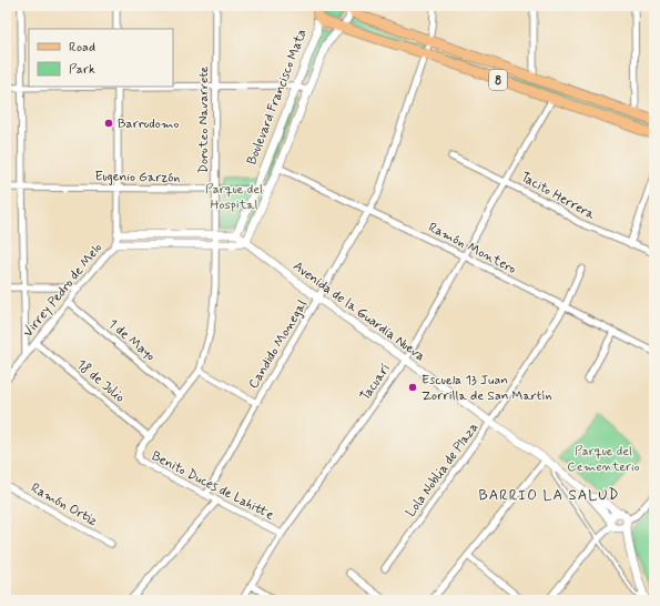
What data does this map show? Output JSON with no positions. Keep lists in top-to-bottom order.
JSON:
{
  "streets": {
    "main road": ["8", "Boulevard Francisco Mata"],
    "street": [
      "Doroteo Navarrete",
      "Eugenio Garzón",
      "Tacito Herrera",
      "Ramón Montero",
      "Virrey Pedro de Melo",
      "Avenida de la Guardia Nueva",
      "1 de Mayo",
      "Candido Monegal",
      "18 de Julio",
      "Tacuarí",
      "Lola Noblia de Plaza",
      "Benito Duces de Lahitte",
      "Ramón Ortiz"
    ]
  },
  "crossings": [
    ["8", "Boulevard Francisco Mata"],
    ["8", "Candido Monegal"],
    ["8", "Tacuarí"],
    ["Boulevard Francisco Mata", "Eugenio Garzón"],
    ["Boulevard Francisco Mata", "Ramón Montero"],
    ["Boulevard Francisco Mata", "Avenida de la Guardia Nueva"],
    ["Doroteo Navarrete", "Eugenio Garzón"],
    ["Doroteo Navarrete", "1 de Mayo"],
    ["Doroteo Navarrete", "18 de Julio"],
    ["Doroteo Navarrete", "Benito Duces de Lahitte"],
    ["Eugenio Garzón", "Virrey Pedro de Melo"],
    ["Tacito Herrera", "Tacuarí"],
    ["Ramón Montero", "Candido Monegal"],
    ["Ramón Montero", "Tacuarí"],
    ["Ramón Montero", "Lola Noblia de Plaza"],
    ["Virrey Pedro de Melo", "1 de Mayo"],
    ["Virrey Pedro de Melo", "18 de Julio"],
    ["Avenida de la Guardia Nueva", "Candido Monegal"],
    ["Avenida de la Guardia Nueva", "Tacuarí"],
    ["Avenida de la Guardia Nueva", "Lola Noblia de Plaza"],
    ["Candido Monegal", "Benito Duces de Lahitte"],
    ["Tacuarí", "Benito Duces de Lahitte"]
  ],
  "districts": ["BARRIO LA SALUD"],
  "parks": ["Parque del Hospital", "Parque del Cementerio"],
  "places": ["Barrodomo", "Escuela 13 Juan Zorrilla de San Martín"],
  "legend": ["Road", "Park"]
}
